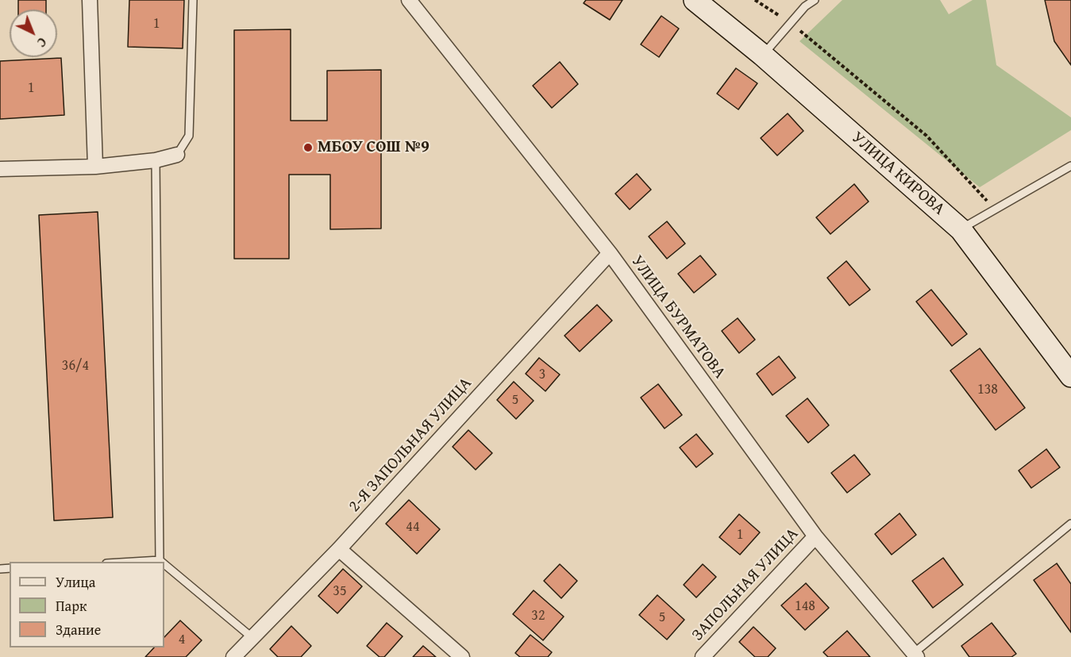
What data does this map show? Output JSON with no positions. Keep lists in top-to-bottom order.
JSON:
{
  "streets": {
    "main road": ["УЛИЦА КИРОВА"],
    "street": ["УЛИЦА БУРМАТОВА", "2-Я ЗАПОЛЬНАЯ УЛИЦА", "ЗАПОЛЬНАЯ УЛИЦА"]
  },
  "crossings": [
    ["УЛИЦА БУРМАТОВА", "2-Я ЗАПОЛЬНАЯ УЛИЦА"],
    ["УЛИЦА БУРМАТОВА", "ЗАПОЛЬНАЯ УЛИЦА"]
  ],
  "places": ["МБОУ СОШ №9"],
  "house_numbers": [
    "1",
    "1",
    "36/4",
    "3",
    "138",
    "5",
    "44",
    "1",
    "35",
    "148",
    "32",
    "5",
    "4"
  ],
  "legend": ["Улица", "Парк", "Здание"],
  "north": "bottom right"
}
